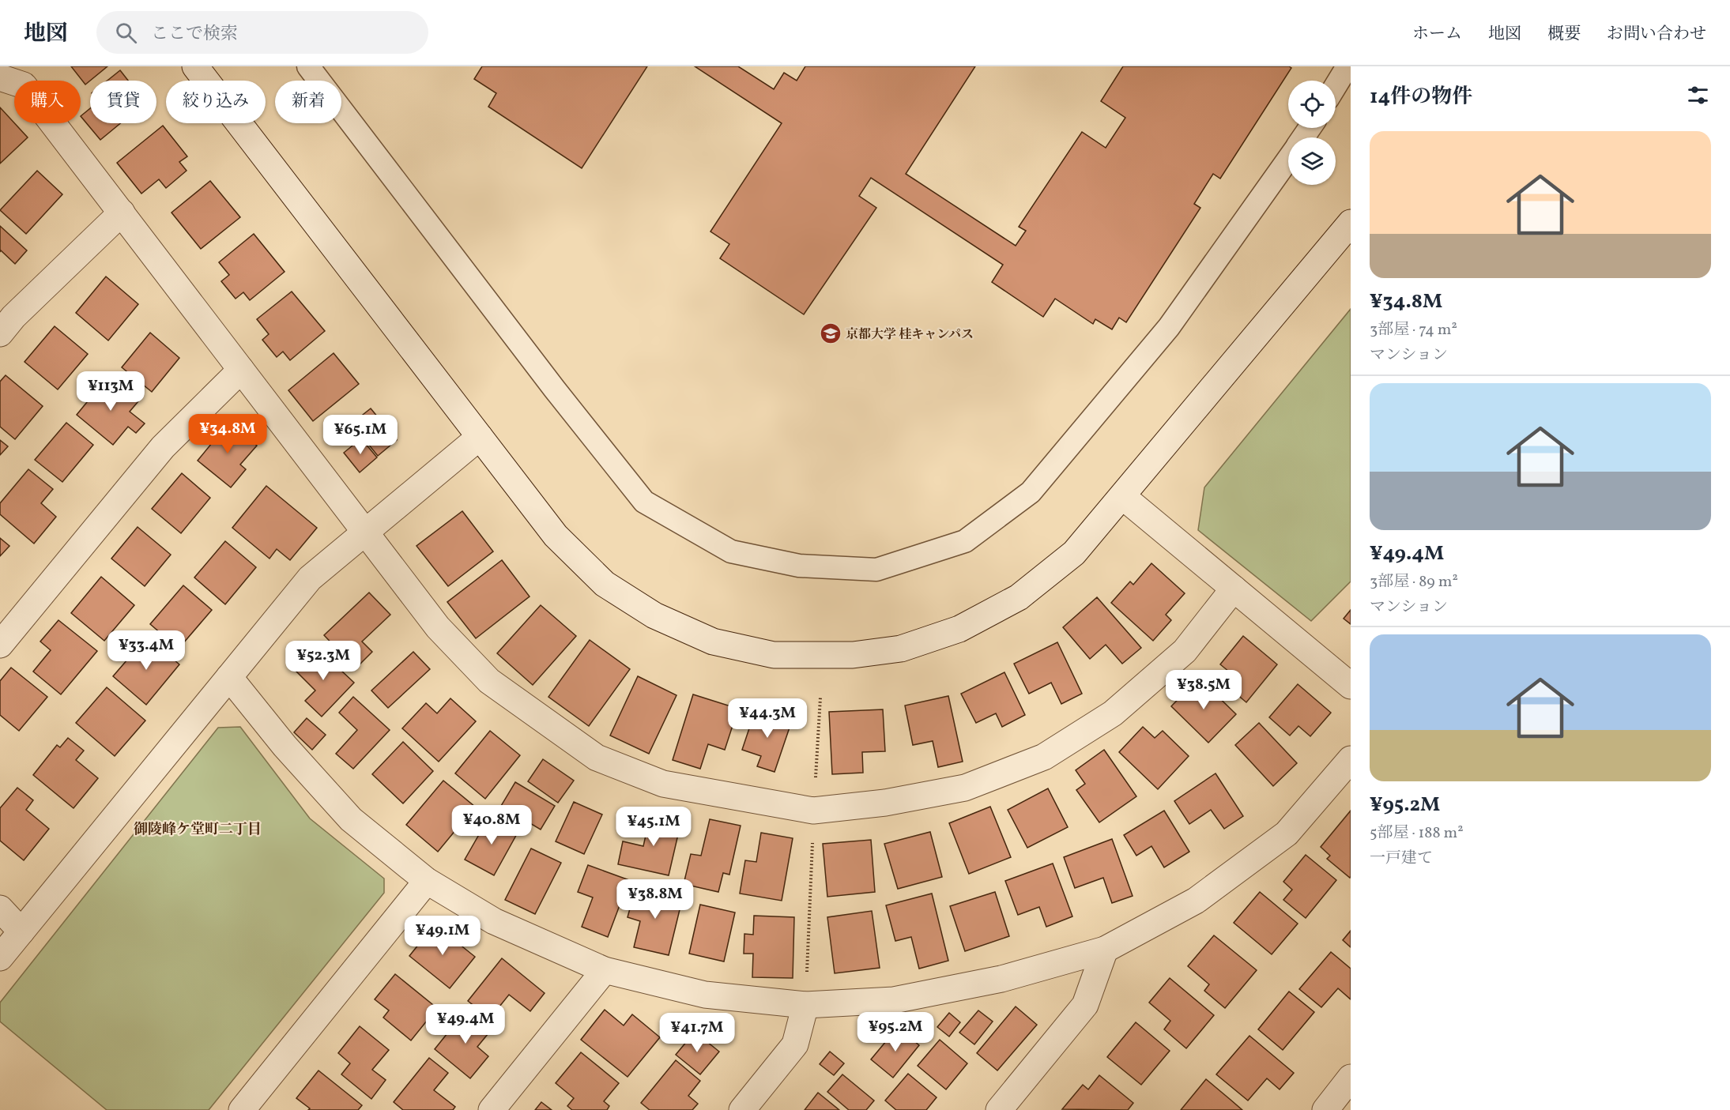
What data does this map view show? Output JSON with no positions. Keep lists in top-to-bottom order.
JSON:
{
  "districts": ["御陵峰ケ堂町二丁目"],
  "places": {
    "school or university": ["京都大学 桂キャンパス"]
  },
  "page": {
    "header": "地図",
    "search": "ここで検索",
    "nav": [
      "ホーム",
      "地図",
      "概要",
      "お問い合わせ"
    ],
    "heading": "14件の物件",
    "chip": [
      "購入",
      "賃貸",
      "絞り込み",
      "新着"
    ],
    "list": [
      {
        "name": "¥34.8M",
        "note": "3部屋 · 74 m² · マンション"
      },
      {
        "name": "¥49.4M",
        "note": "3部屋 · 89 m² · マンション"
      },
      {
        "name": "¥95.2M",
        "note": "5部屋 · 188 m² · 一戸建て"
      }
    ],
    "price": [
      "¥113M",
      "¥34.8M",
      "¥65.1M",
      "¥33.4M",
      "¥52.3M",
      "¥38.5M",
      "¥44.3M",
      "¥40.8M",
      "¥45.1M",
      "¥38.8M",
      "¥49.1M",
      "¥49.4M",
      "¥95.2M",
      "¥41.7M"
    ]
  }
}
